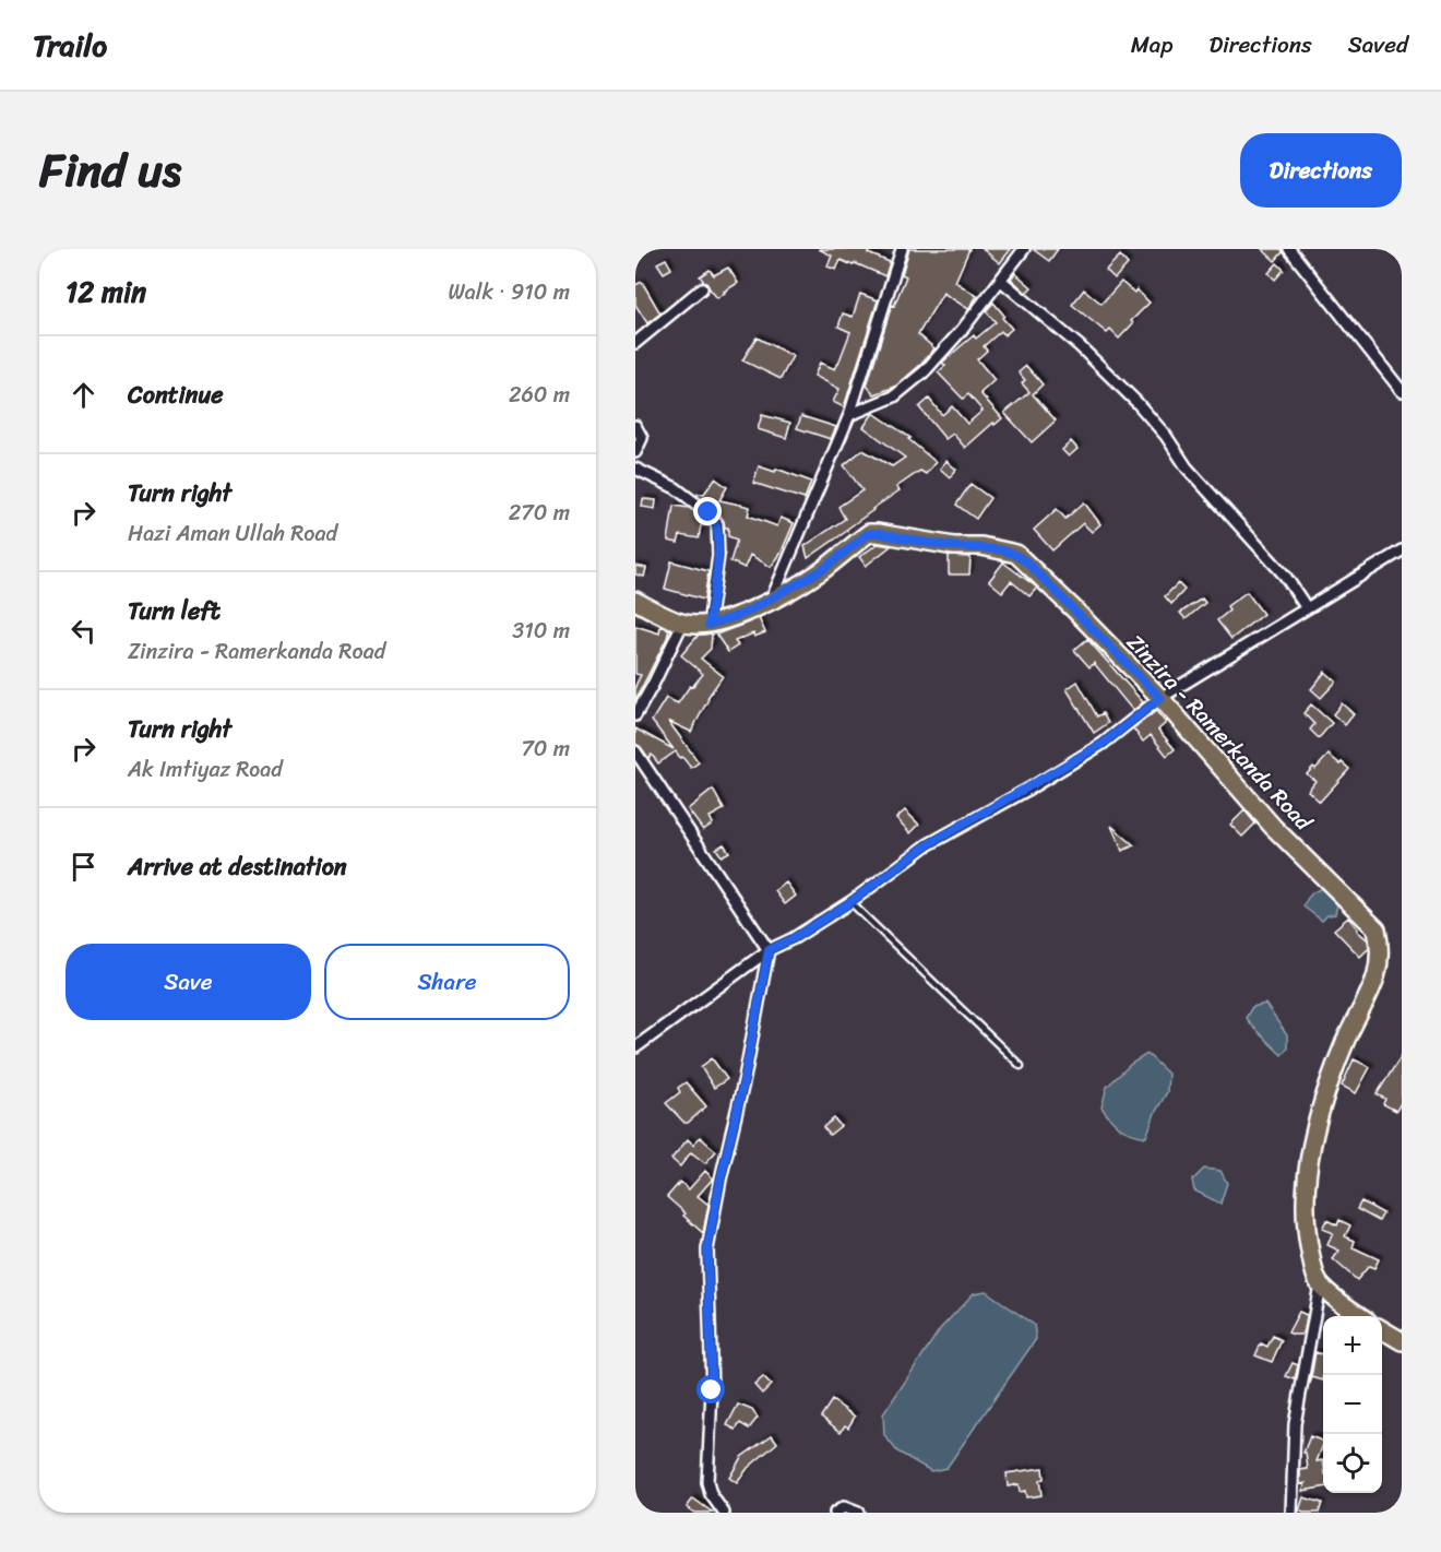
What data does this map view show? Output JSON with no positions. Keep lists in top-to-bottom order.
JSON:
{
  "streets": {
    "main road": ["Zinzira - Ramerkanda Road"]
  },
  "page": {
    "header": "Trailo",
    "nav": ["Map", "Directions", "Saved"],
    "title": "Find us",
    "buttons": [
      "Directions",
      ["Save", "Share"]
    ],
    "heading": ["12 min", "Walk · 910 m"],
    "list": [
      ["Continue", "260 m"],
      ["Turn right", "Hazi Aman Ullah Road", "270 m"],
      ["Turn left", "Zinzira - Ramerkanda Road", "310 m"],
      ["Turn right", "Ak Imtiyaz Road", "70 m"],
      "Arrive at destination"
    ],
    "map_buttons": ["+", "−"]
  }
}
